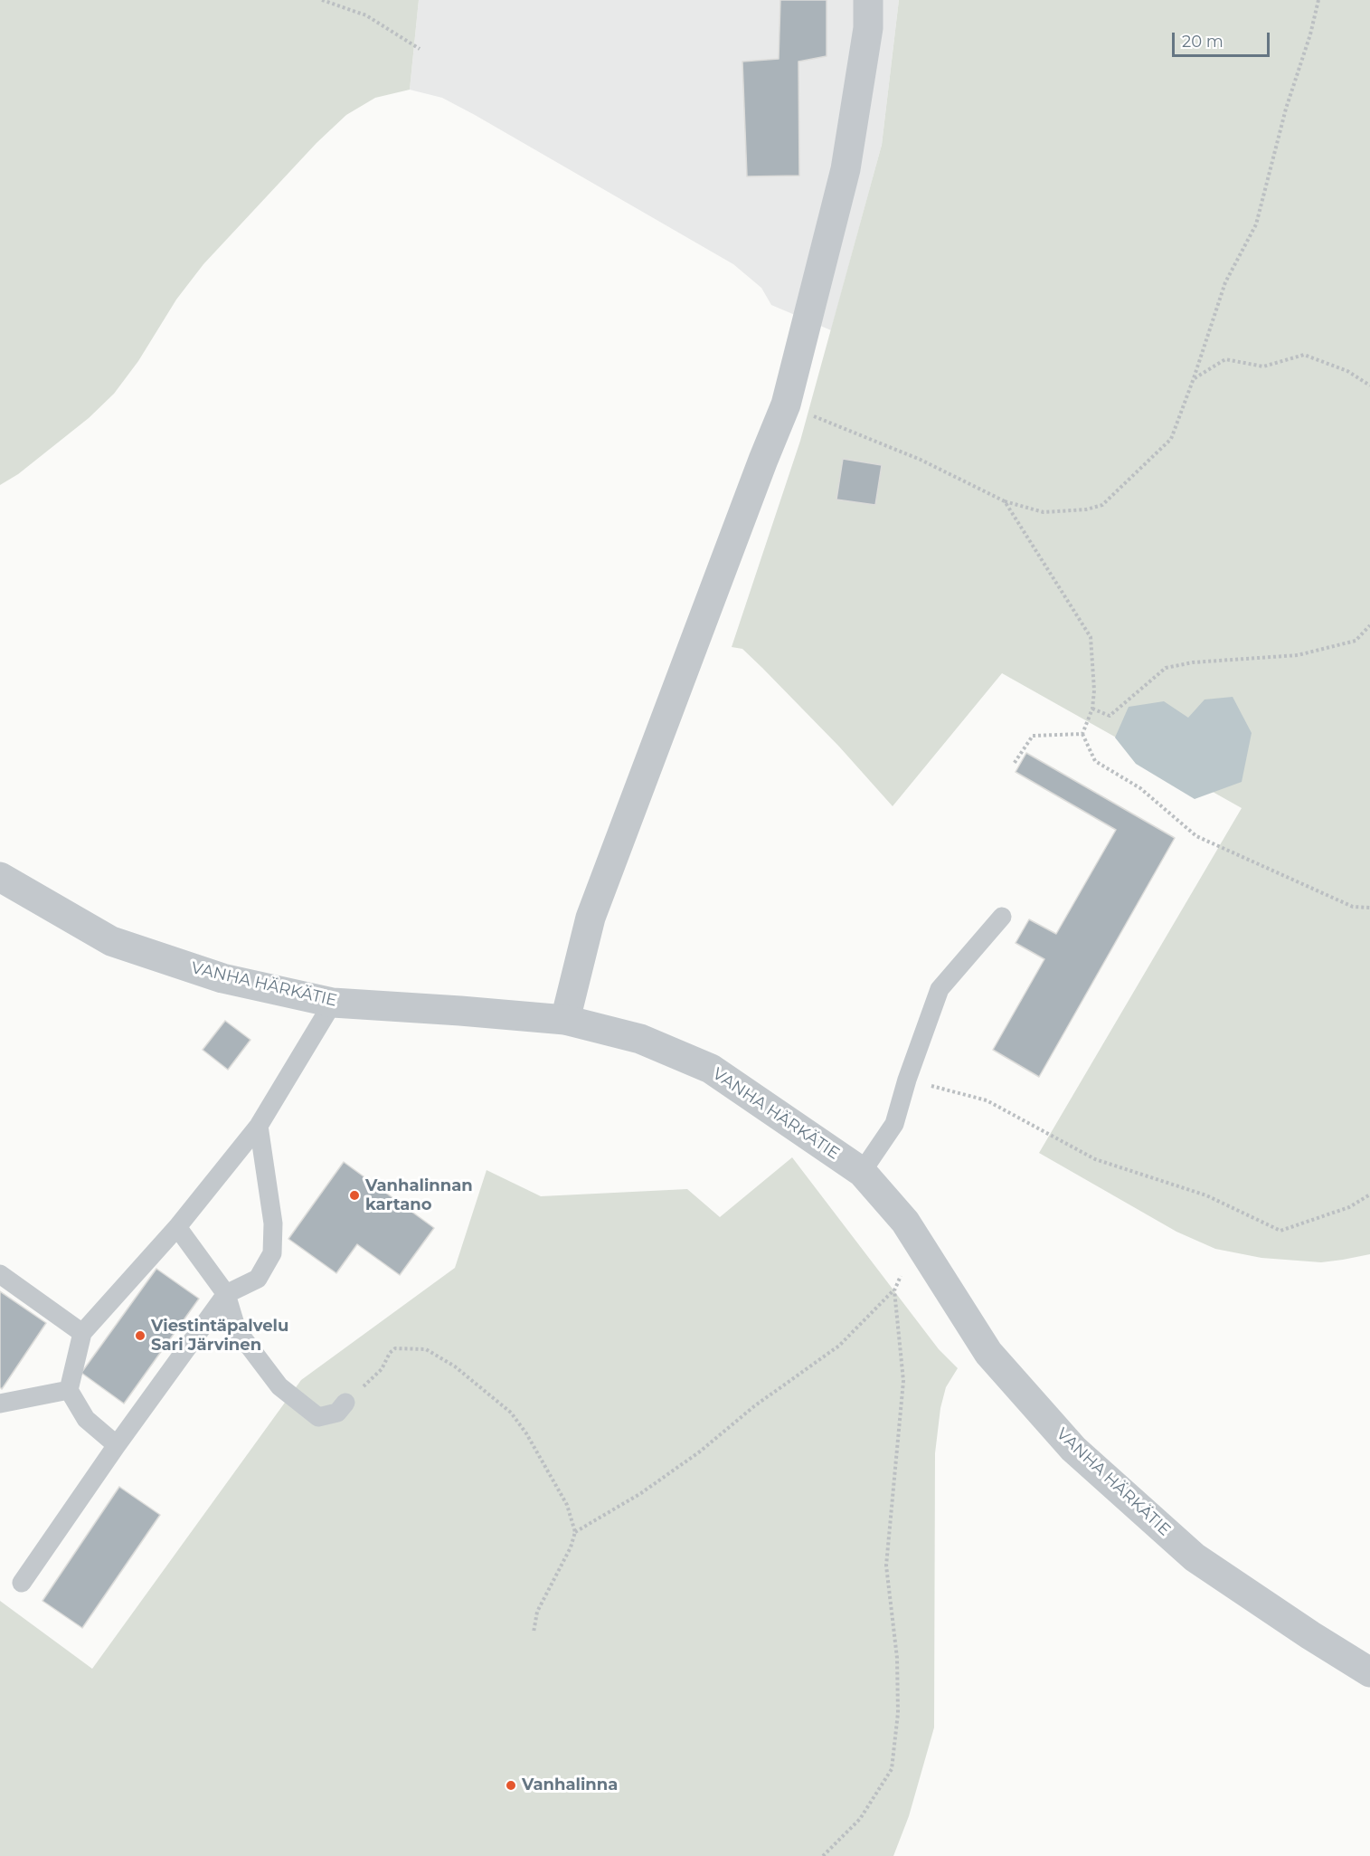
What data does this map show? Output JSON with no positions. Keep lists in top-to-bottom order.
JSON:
{
  "streets": {
    "street": ["VANHA HÄRKÄTIE"]
  },
  "places": ["Vanhalinnan kartano", "Viestintäpalvelu Sari Järvinen", "Vanhalinna"],
  "scale_bar": "20 m"
}
